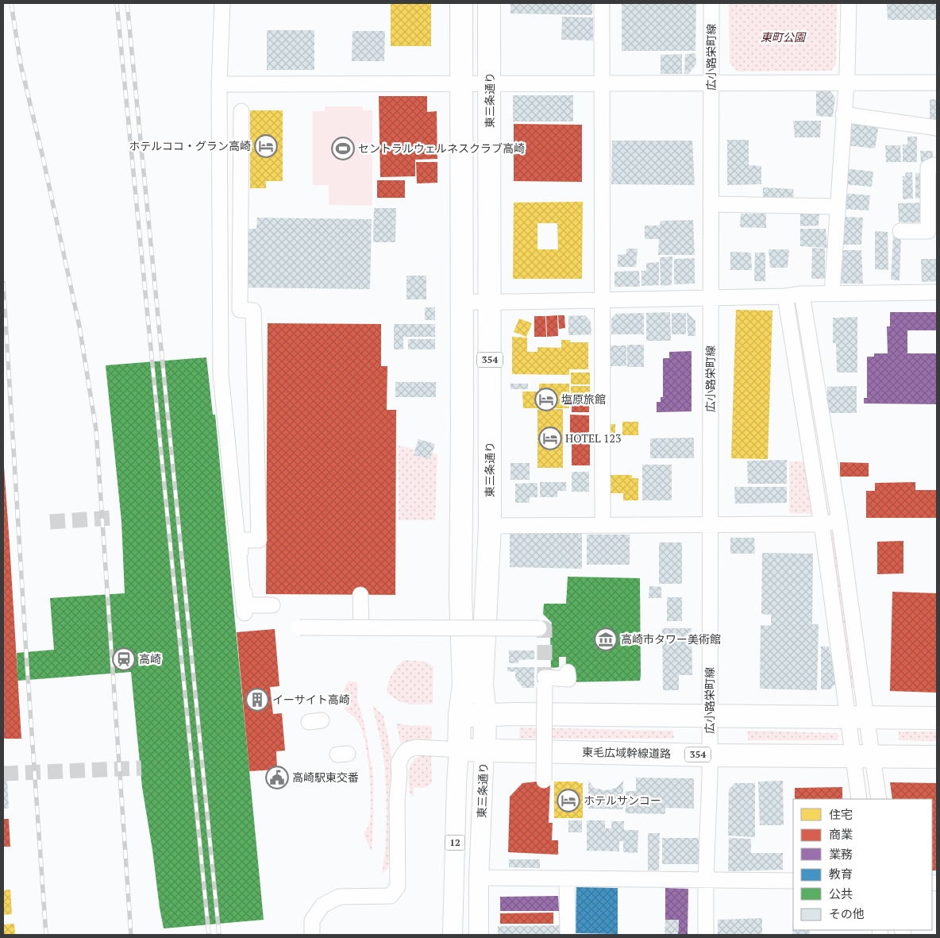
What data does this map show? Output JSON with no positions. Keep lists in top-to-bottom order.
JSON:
{
  "streets": {
    "highway": ["東三条通り", "354", "東毛広域幹線道路"],
    "main road": ["12"],
    "street": ["広小路栄町線"]
  },
  "crossings": [
    ["広小路栄町線", "東毛広域幹線道路"],
    ["東三条通り", "東毛広域幹線道路"],
    ["354", "東毛広域幹線道路"],
    ["354", "12"],
    ["東毛広域幹線道路", "12"]
  ],
  "parks": ["東町公園"],
  "places": {
    "hotel": [
      "ホテルココ・グラン高崎",
      "塩原旅館",
      "HOTEL 123",
      "ホテルサンコー"
    ],
    "sports": ["セントラルウェルネスクラブ高崎"],
    "museum": ["高崎市タワー美術館"],
    "station": ["高崎"],
    "building": ["イーサイト高崎"],
    "public building": ["高崎駅東交番"]
  },
  "legend": [
    "住宅",
    "商業",
    "業務",
    "教育",
    "公共",
    "その他"
  ]
}
